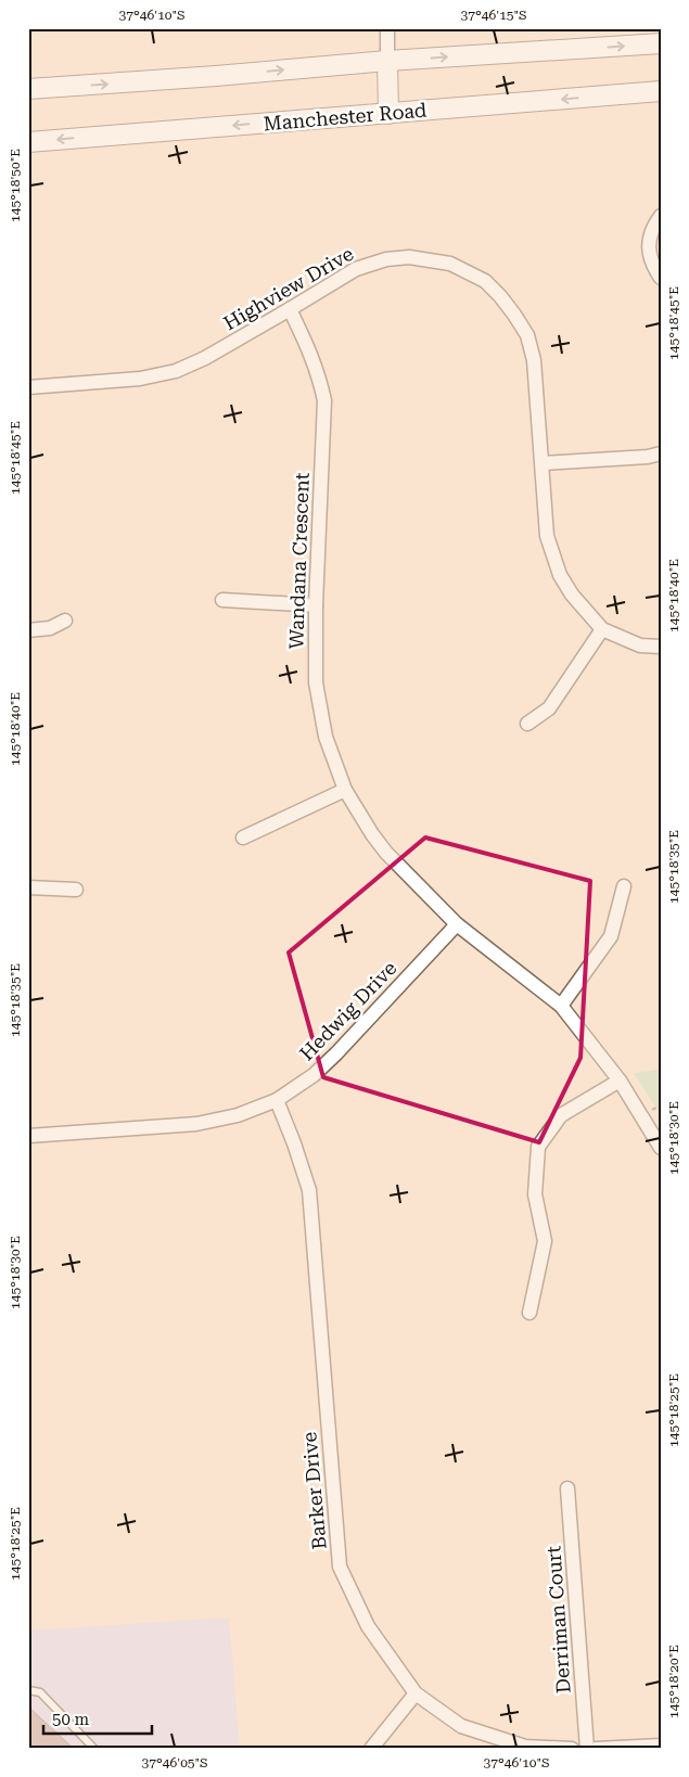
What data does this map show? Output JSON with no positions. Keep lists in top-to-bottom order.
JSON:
{
  "streets": {
    "main road": ["Manchester Road"],
    "street": [
      "Highview Drive",
      "Wandana Crescent",
      "Hedwig Drive",
      "Barker Drive",
      "Derriman Court"
    ]
  },
  "crossings": [
    ["Highview Drive", "Wandana Crescent"],
    ["Wandana Crescent", "Hedwig Drive"],
    ["Hedwig Drive", "Barker Drive"]
  ],
  "scale_bar": "50 m",
  "coordinates": [
    "37°46'10\"S",
    "37°46'15\"S",
    "145°18'50\"E",
    "145°18'45\"E",
    "145°18'40\"E",
    "145°18'35\"E",
    "145°18'30\"E",
    "145°18'25\"E",
    "145°18'20\"E",
    "37°46'05\"S"
  ]
}
